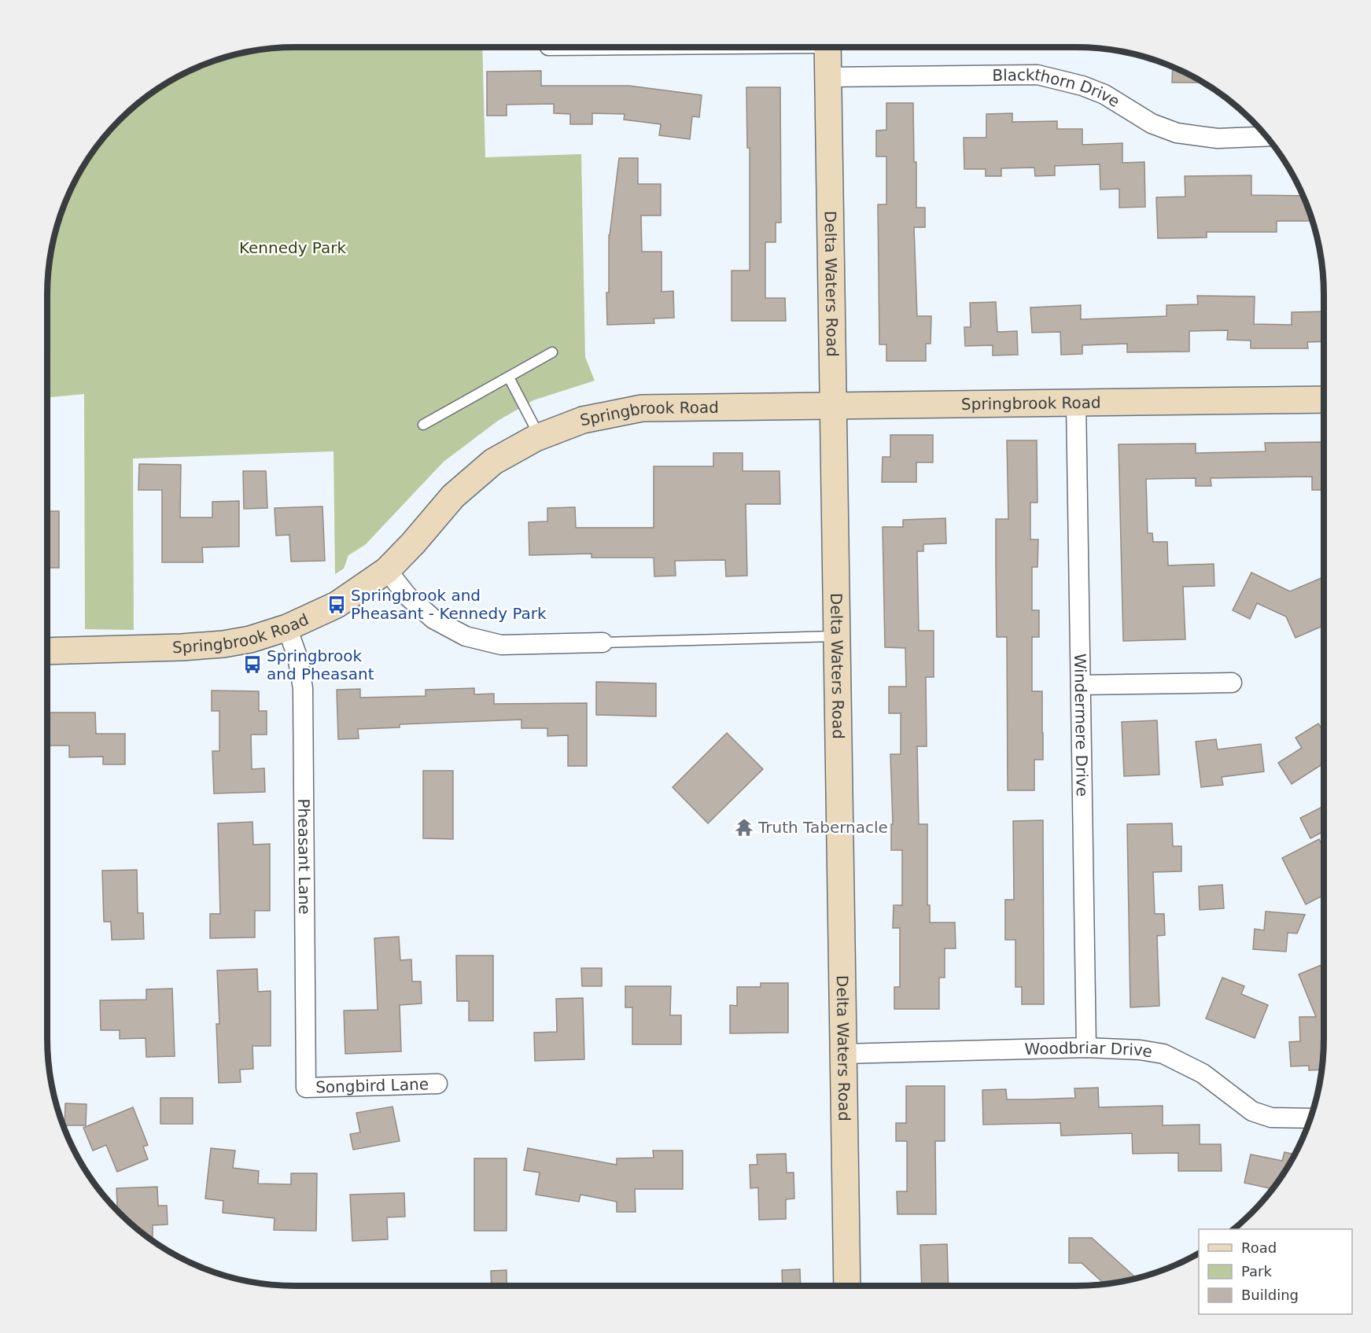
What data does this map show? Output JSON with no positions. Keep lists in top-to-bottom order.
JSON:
{
  "streets": {
    "street": [
      "Blackthorn Drive",
      "Delta Waters Road",
      "Springbrook Road",
      "Windermere Drive",
      "Pheasant Lane",
      "Woodbriar Drive",
      "Songbird Lane"
    ]
  },
  "crossings": [
    ["Blackthorn Drive", "Delta Waters Road"],
    ["Delta Waters Road", "Springbrook Road"],
    ["Delta Waters Road", "Woodbriar Drive"],
    ["Springbrook Road", "Windermere Drive"],
    ["Springbrook Road", "Pheasant Lane"],
    ["Windermere Drive", "Woodbriar Drive"],
    ["Pheasant Lane", "Songbird Lane"]
  ],
  "parks": ["Kennedy Park"],
  "places": {
    "bus stop": ["Springbrook and Pheasant - Kennedy Park", "Springbrook and Pheasant"],
    "temple": ["Truth Tabernacle"]
  },
  "legend": ["Road", "Park", "Building"]
}
